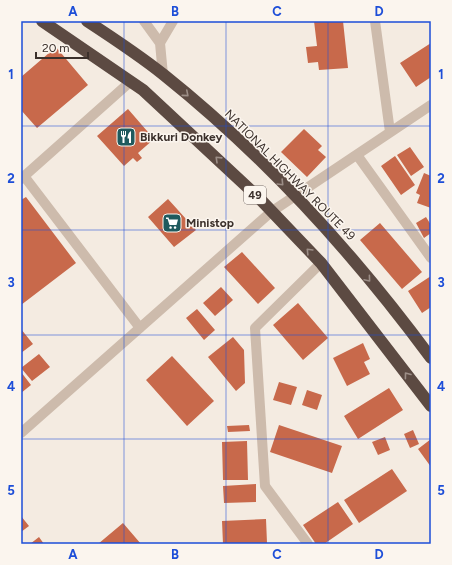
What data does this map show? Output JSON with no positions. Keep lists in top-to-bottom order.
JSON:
{
  "streets": {
    "highway": ["NATIONAL HIGHWAY ROUTE 49", "49"]
  },
  "places": {
    "restaurant": ["Bikkuri Donkey"],
    "supermarket": ["Ministop"]
  },
  "scale_bar": "20 m",
  "grid": {
    "columns": [
      "A",
      "B",
      "C",
      "D"
    ],
    "rows": [
      "1",
      "2",
      "3",
      "4",
      "5"
    ]
  }
}
